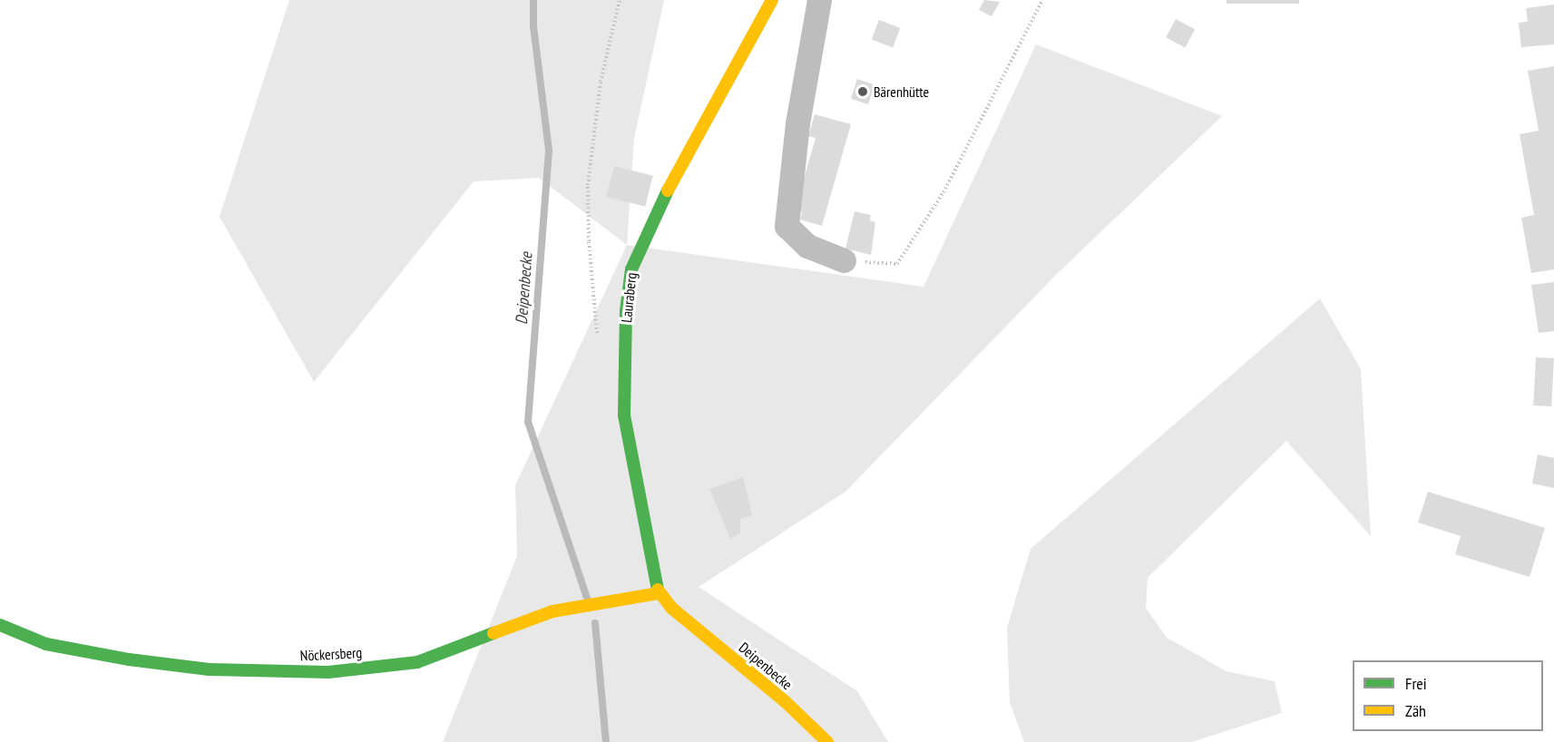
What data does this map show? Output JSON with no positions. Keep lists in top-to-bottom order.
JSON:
{
  "streets": {
    "street": ["Lauraberg", "Nöckersberg", "Deipenbecke"]
  },
  "crossings": [
    ["Lauraberg", "Nöckersberg"],
    ["Lauraberg", "Deipenbecke"],
    ["Nöckersberg", "Deipenbecke"]
  ],
  "water": ["Deipenbecke"],
  "places": ["Bärenhütte"],
  "legend": ["Frei", "Zäh"]
}
